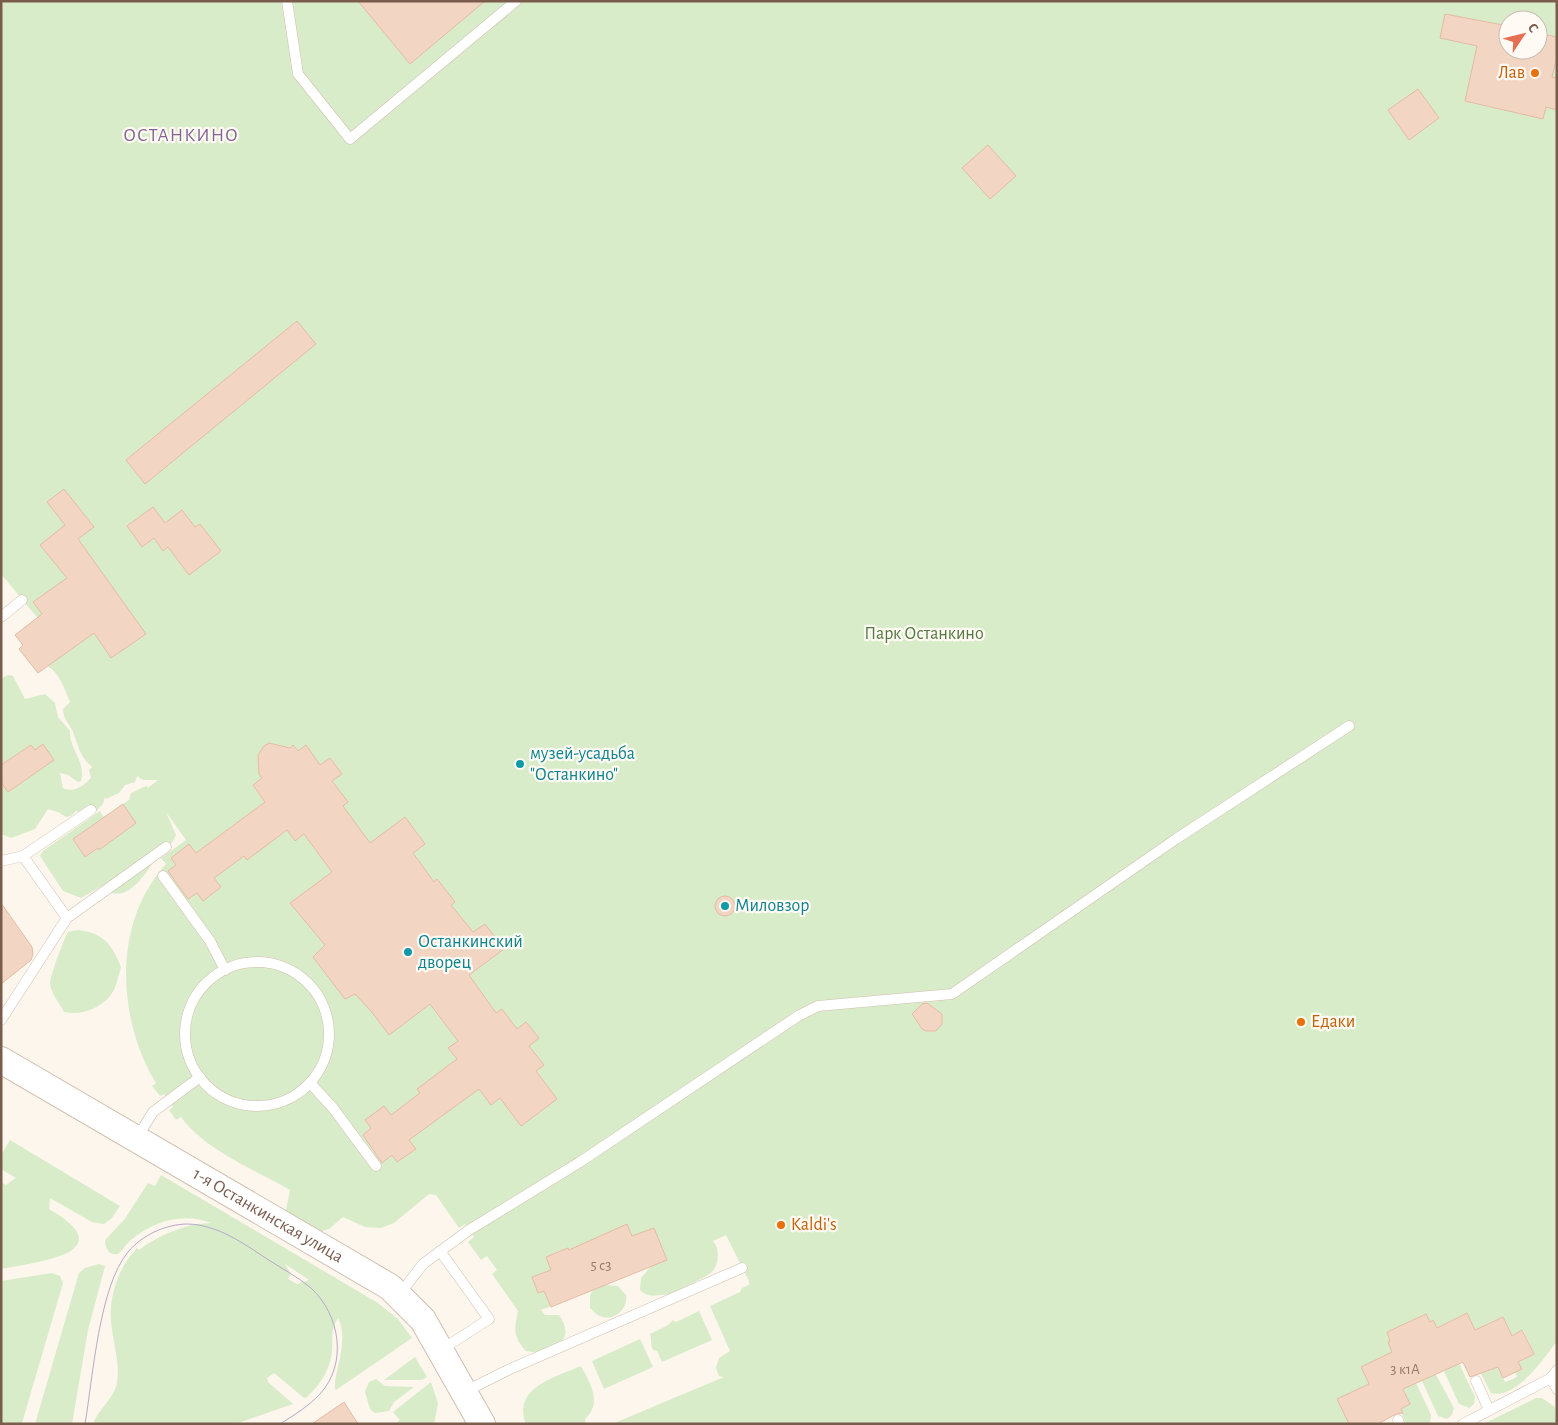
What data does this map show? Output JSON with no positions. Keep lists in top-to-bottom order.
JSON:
{
  "streets": {
    "street": ["1-я Останкинская улица"]
  },
  "districts": ["ОСТАНКИНО"],
  "parks": ["Парк Останкино"],
  "places": [
    "Лав",
    "музей-усадьба \"Останкино\"",
    "Миловзор",
    "Останкинский дворец",
    "Едаки",
    "Kaldi's"
  ],
  "house_numbers": ["5 с3", "3 к1А"],
  "north": "top right"
}
